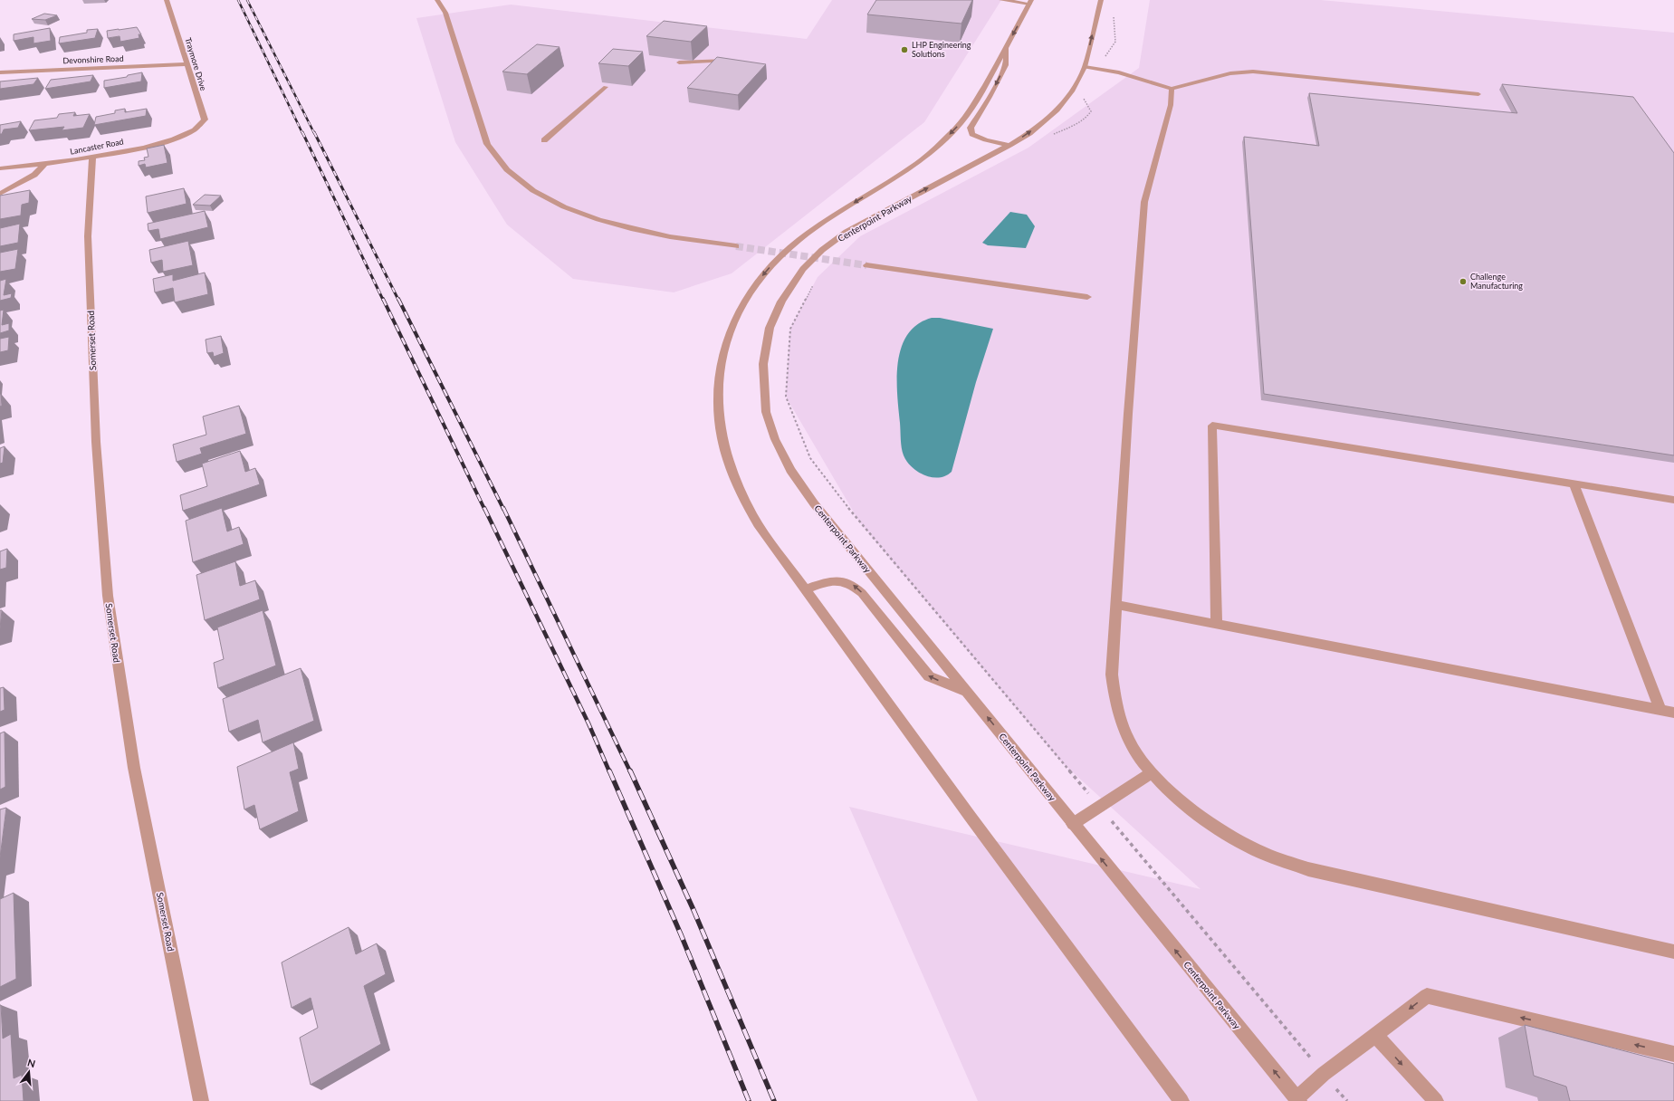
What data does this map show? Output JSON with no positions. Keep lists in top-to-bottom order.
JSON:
{
  "streets": {
    "street": [
      "Devonshire Road",
      "Traymore Drive",
      "Lancaster Road",
      "Centerpoint Parkway",
      "Somerset Road"
    ]
  },
  "crossings": [
    ["Devonshire Road", "Traymore Drive"],
    ["Traymore Drive", "Lancaster Road"],
    ["Lancaster Road", "Somerset Road"]
  ],
  "places": ["LHP Engineering Solutions", "Challenge Manufacturing"],
  "north": "top"
}
